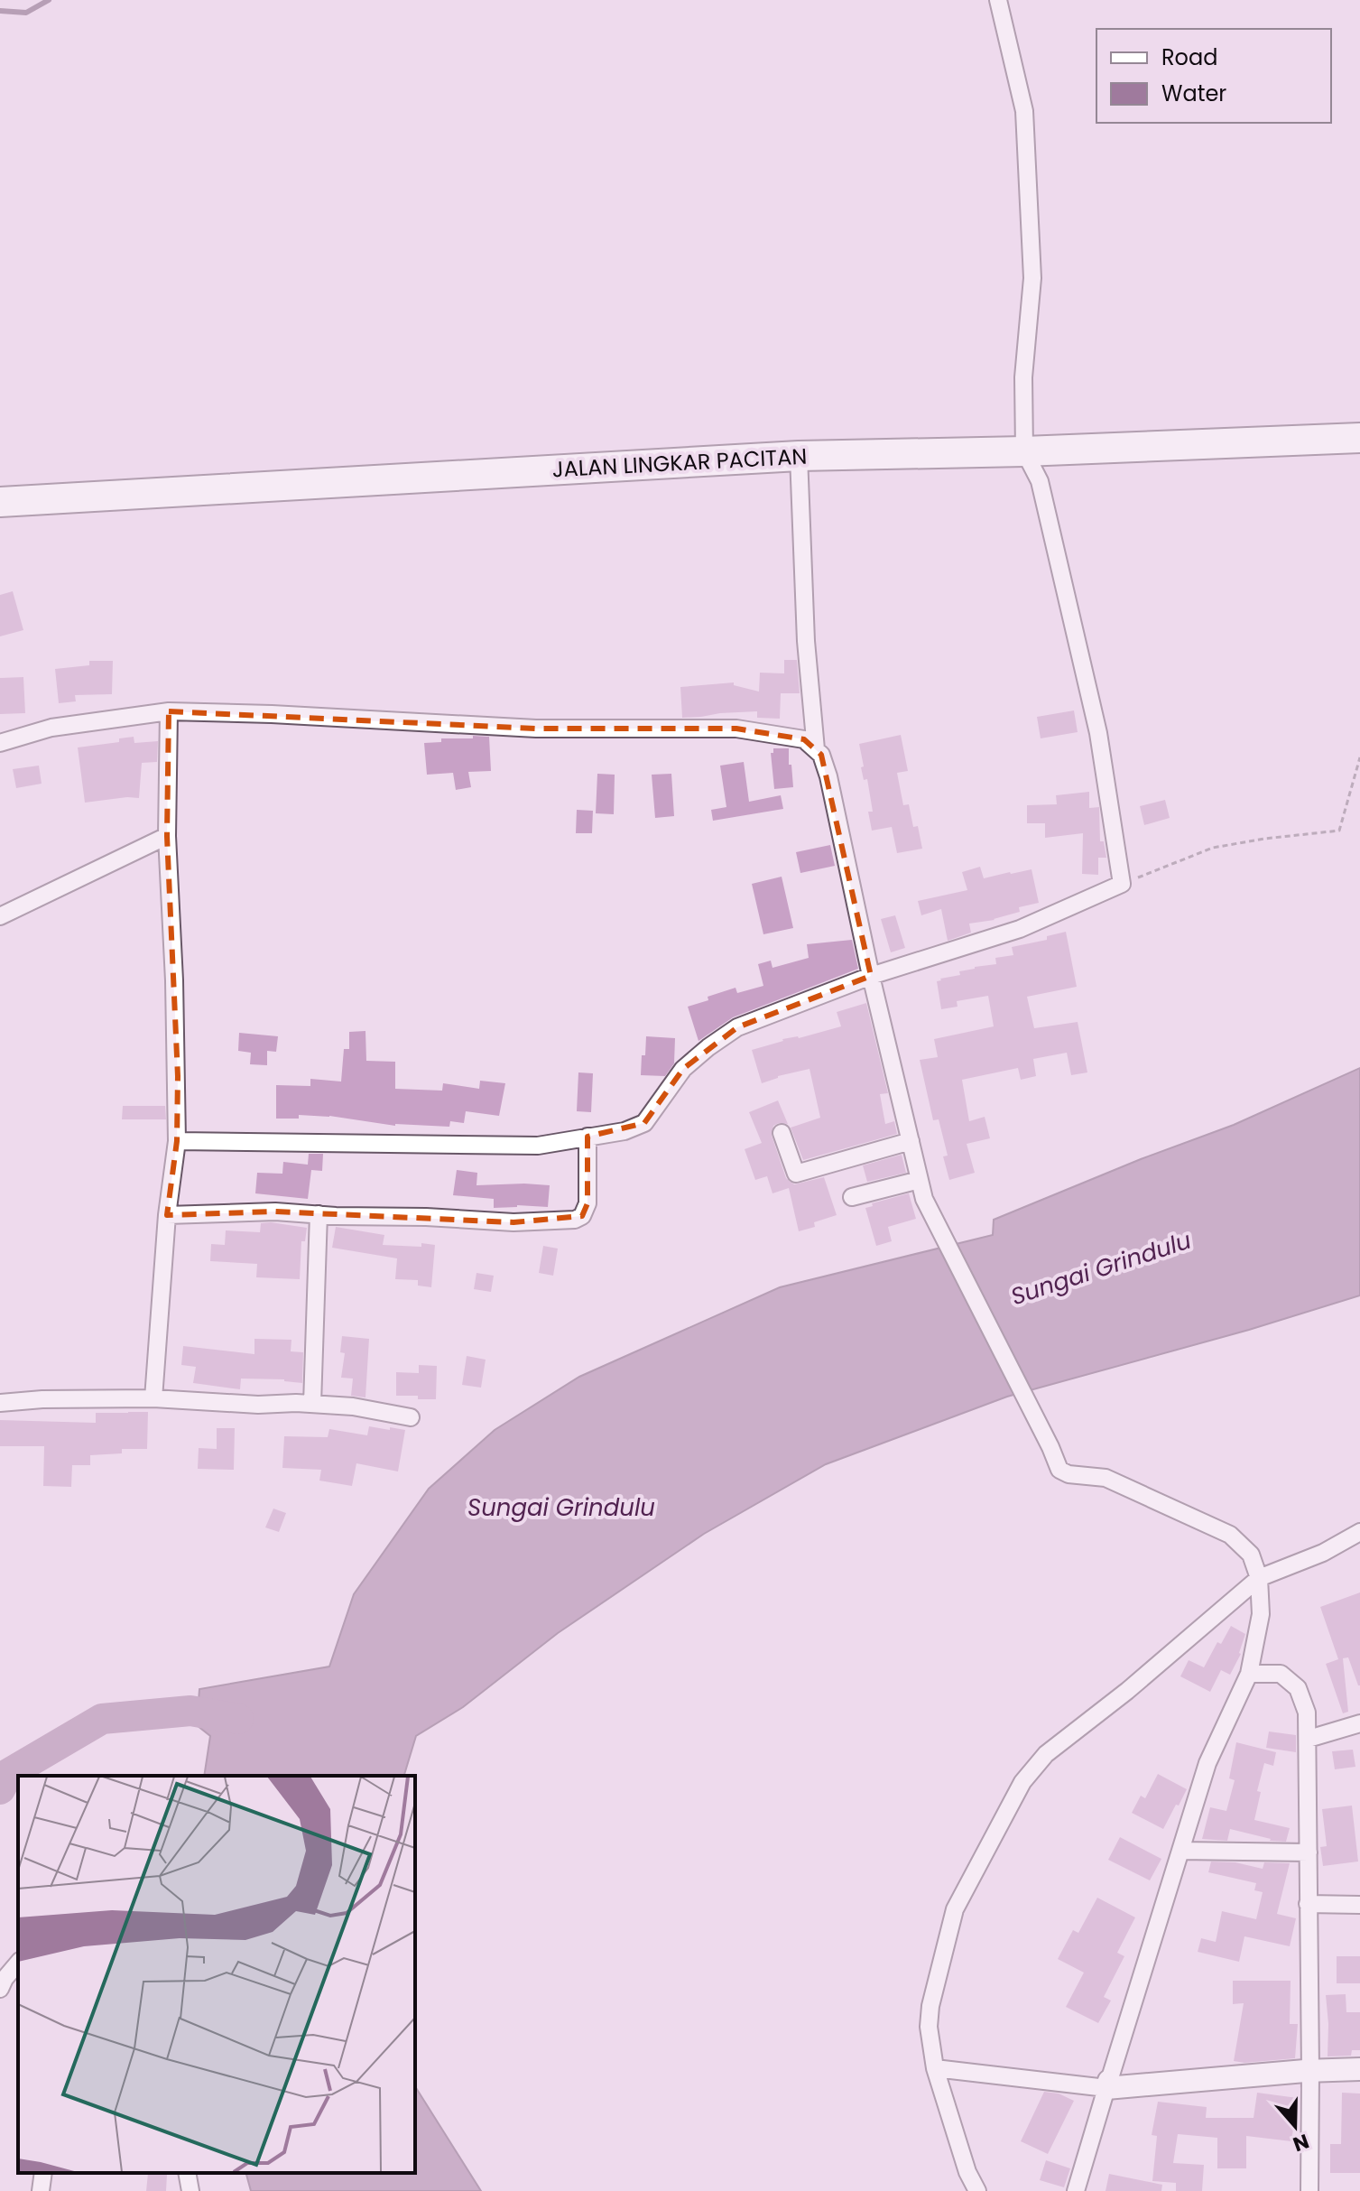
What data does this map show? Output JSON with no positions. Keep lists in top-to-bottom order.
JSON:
{
  "streets": {
    "highway": ["JALAN LINGKAR PACITAN"]
  },
  "water": ["Sungai Grindulu"],
  "legend": ["Road", "Water"],
  "north": "bottom"
}
